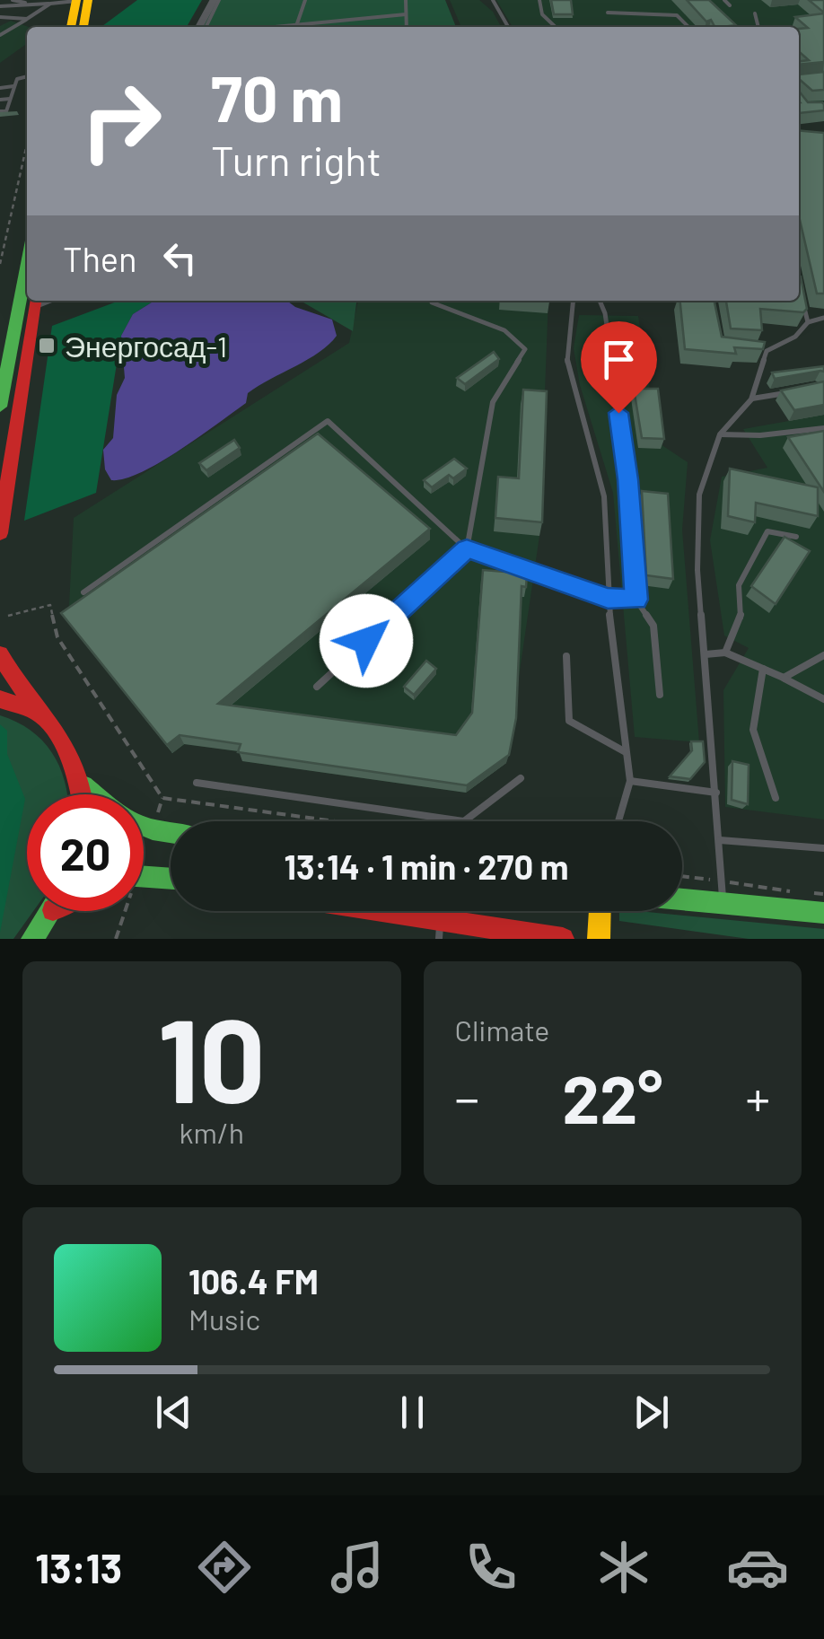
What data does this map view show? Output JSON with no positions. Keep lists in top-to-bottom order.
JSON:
{
  "places": {
    "transit": ["Энергосад-1"]
  },
  "page": {
    "turn": ["70 m", "Turn right"],
    "then": "Then",
    "limit": "20",
    "trip": "13:14 · 1 min · 270 m",
    "tile": [
      ["10", "km/h"],
      "Climate"
    ],
    "heat": ["−", "22°", "+"],
    "song": ["106.4 FM", "Music"],
    "tabs": "13:13"
  }
}
